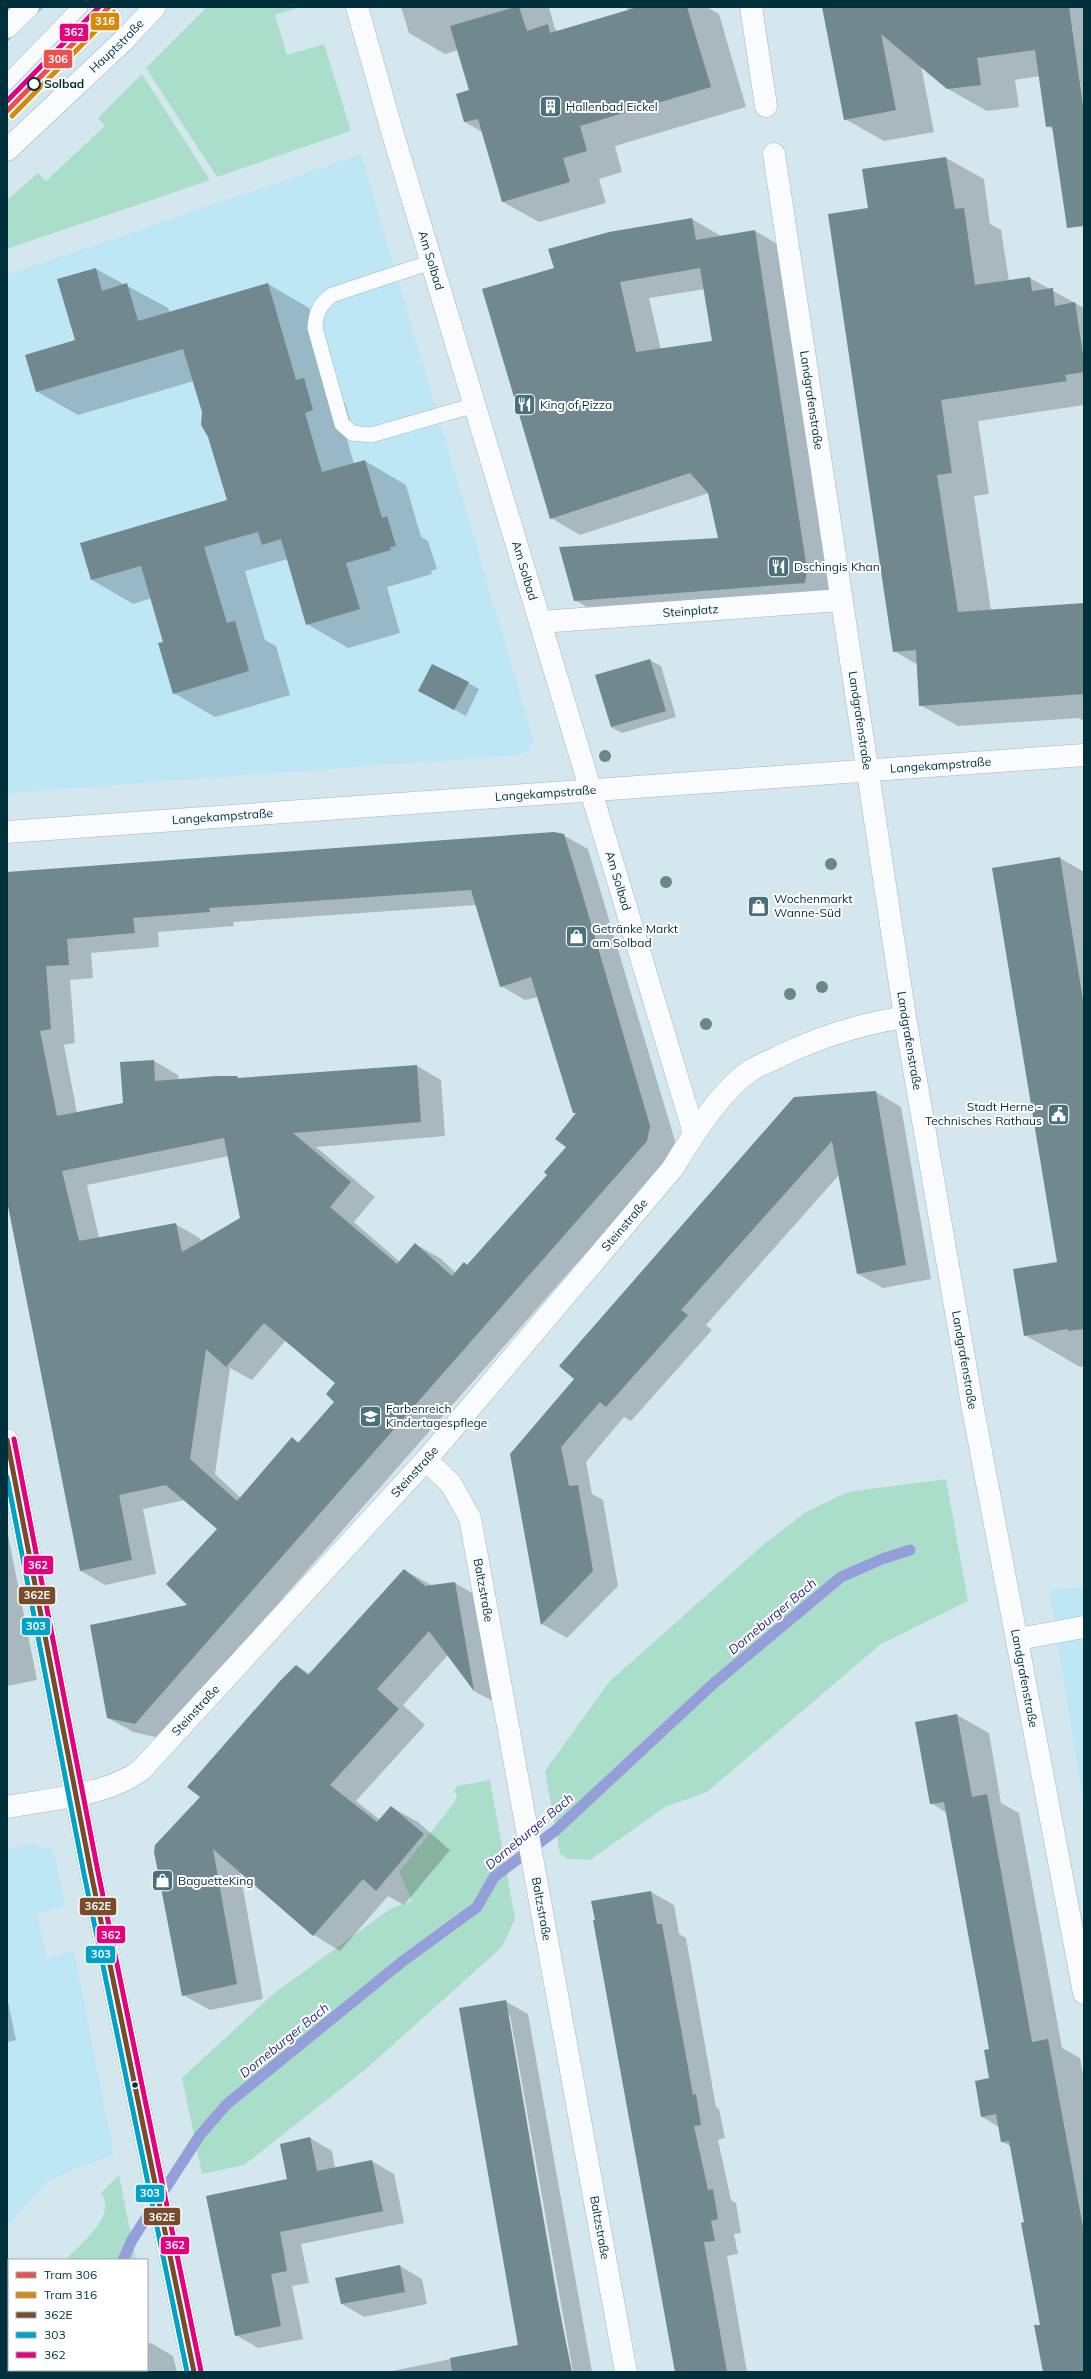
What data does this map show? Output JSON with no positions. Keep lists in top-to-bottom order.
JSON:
{
  "streets": {
    "street": [
      "Hauptstraße",
      "Am Solbad",
      "Landgrafenstraße",
      "Steinplatz",
      "Langekampstraße",
      "Steinstraße",
      "Baltzstraße"
    ]
  },
  "crossings": [
    ["Am Solbad", "Steinplatz"],
    ["Am Solbad", "Langekampstraße"],
    ["Am Solbad", "Steinstraße"],
    ["Landgrafenstraße", "Steinplatz"],
    ["Landgrafenstraße", "Langekampstraße"],
    ["Landgrafenstraße", "Steinstraße"],
    ["Steinstraße", "Baltzstraße"]
  ],
  "water": ["Dorneburger Bach"],
  "places": {
    "other": ["Solbad"],
    "building": ["Hallenbad Eickel"],
    "restaurant": ["King of Pizza", "Dschingis Khan"],
    "shop": ["Wochenmarkt Wanne-Süd", "Getränke Markt am Solbad", "BaguetteKing"],
    "public building": ["Stadt Herne - Technisches Rathaus"],
    "school or university": ["Farbenreich Kindertagespflege"]
  },
  "lines": [
    "tram line 306",
    "transit line 362E",
    "transit line 362",
    "tram line 316",
    "transit line 303"
  ],
  "legend": [
    "Tram 306",
    "Tram 316",
    "362E",
    "303",
    "362"
  ]
}
